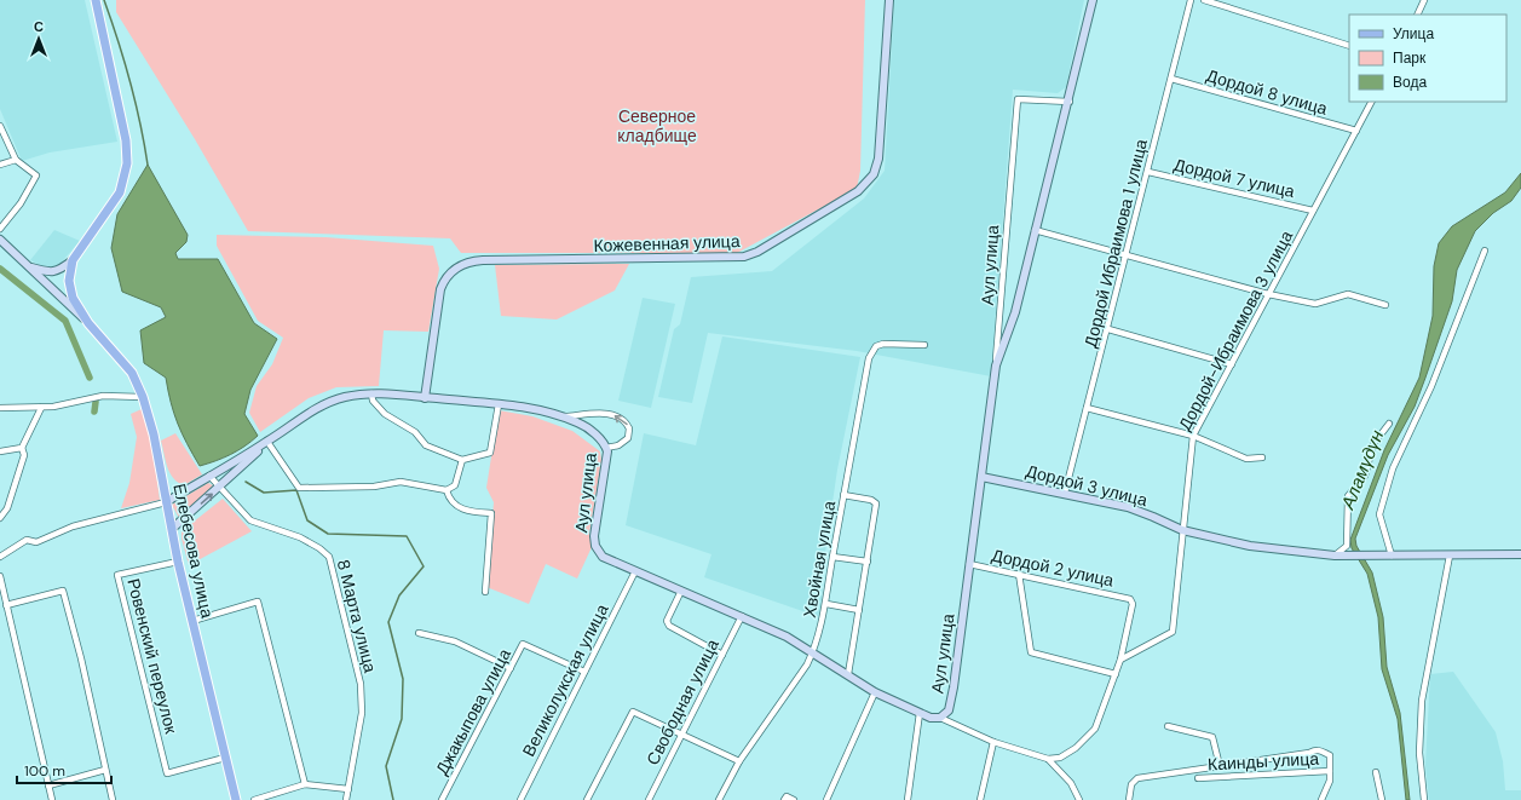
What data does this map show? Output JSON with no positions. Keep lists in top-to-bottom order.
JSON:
{
  "streets": {
    "main road": [
      "Кожевенная улица",
      "Аул улица",
      "Дордой 3 улица",
      "Елебесова улица"
    ],
    "street": [
      "Дордой 8 улица",
      "Дордой 7 улица",
      "Дордой Ибраимова 1 улица",
      "Дордой-Ибраимова 3 улица",
      "Хвойная улица",
      "Дордой 2 улица",
      "8 Марта улица",
      "Ровенский переулок",
      "Великолукская улица",
      "Свободная улица",
      "Джакыпова улица",
      "Каинды улица"
    ]
  },
  "crossings": [
    ["Дордой 8 улица", "Дордой Ибраимова 1 улица"],
    ["Дордой 8 улица", "Дордой-Ибраимова 3 улица"],
    ["Дордой 7 улица", "Дордой Ибраимова 1 улица"],
    ["Дордой 7 улица", "Дордой-Ибраимова 3 улица"],
    ["Кожевенная улица", "Аул улица"],
    ["Дордой Ибраимова 1 улица", "Дордой 3 улица"],
    ["Аул улица", "Дордой 3 улица"],
    ["Аул улица", "Хвойная улица"],
    ["Аул улица", "Дордой 2 улица"],
    ["Аул улица", "Великолукская улица"],
    ["Аул улица", "Свободная улица"],
    ["Дордой-Ибраимова 3 улица", "Дордой 3 улица"],
    ["Дордой-Ибраимова 3 улица", "Дордой 2 улица"],
    ["Елебесова улица", "Ровенский переулок"],
    ["Великолукская улица", "Джакыпова улица"]
  ],
  "water": ["Аламүдүн"],
  "parks": ["Северное кладбище"],
  "legend": ["Улица", "Парк", "Вода"],
  "scale_bar": "100 m",
  "north": "top"
}
